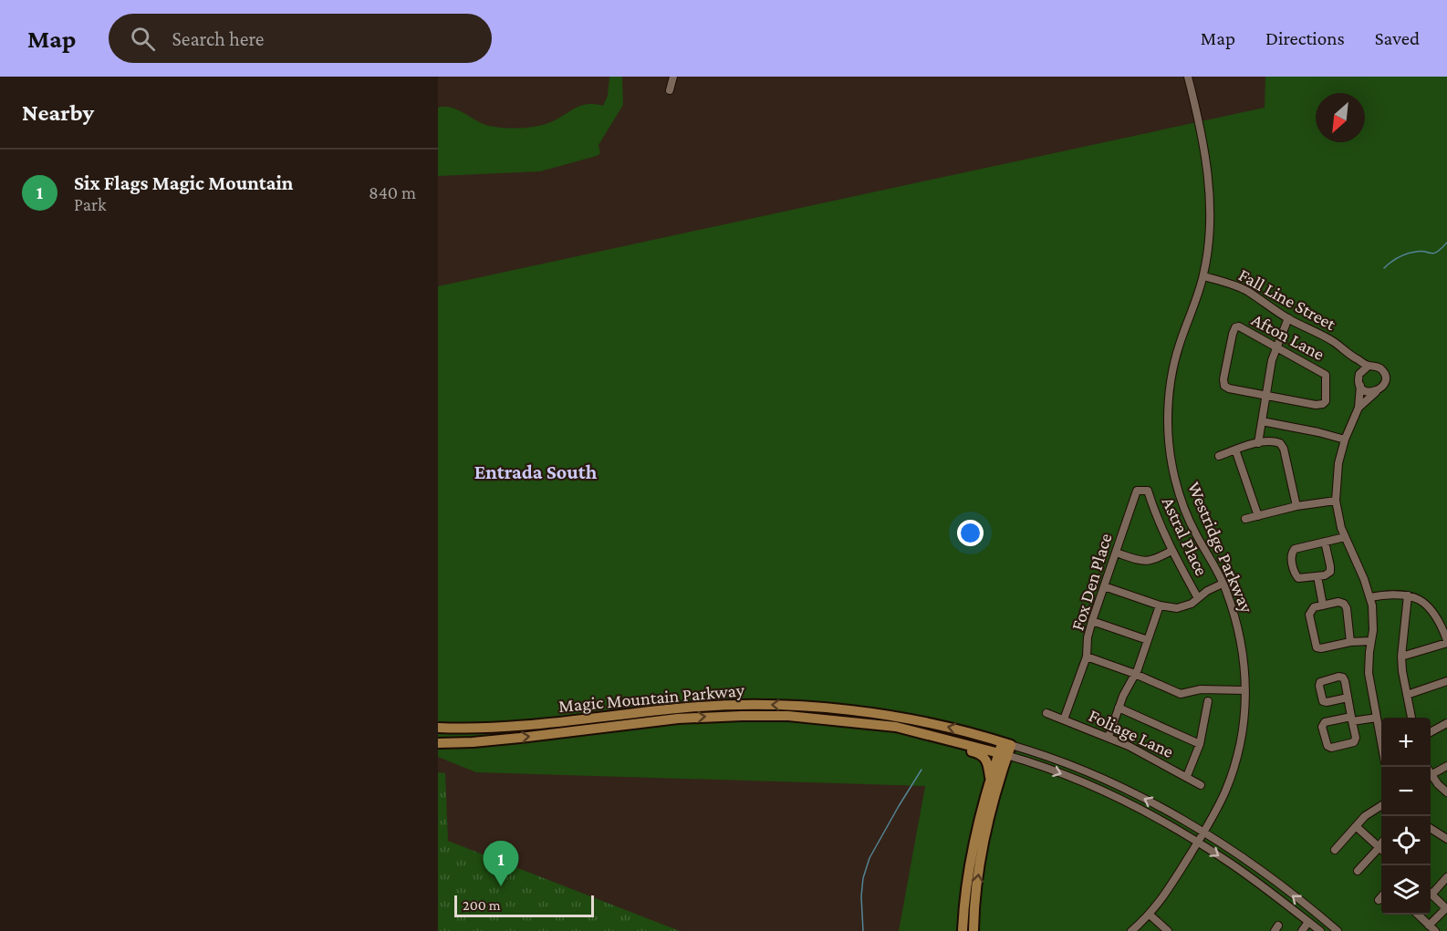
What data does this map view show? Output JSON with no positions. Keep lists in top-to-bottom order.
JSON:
{
  "streets": {
    "main road": ["Magic Mountain Parkway"],
    "street": [
      "Fall Line Street",
      "Afton Lane",
      "Astral Place",
      "Westridge Parkway",
      "Fox Den Place",
      "Foliage Lane"
    ]
  },
  "crossings": [
    ["Fall Line Street", "Westridge Parkway"],
    ["Astral Place", "Fox Den Place"],
    ["Westridge Parkway", "Magic Mountain Parkway"],
    ["Fox Den Place", "Foliage Lane"]
  ],
  "districts": ["Entrada South"],
  "scale_bar": "200 m",
  "north": "bottom left",
  "page": {
    "header": "Map",
    "search": "Search here",
    "nav": ["Map", "Directions", "Saved"],
    "heading": "Nearby",
    "list": [
      {
        "mark": "1",
        "name": "Six Flags Magic Mountain",
        "note": "Park",
        "value": "840 m"
      }
    ],
    "map_buttons": ["+", "−"],
    "pins": "1",
    "scale": "200 m"
  }
}
